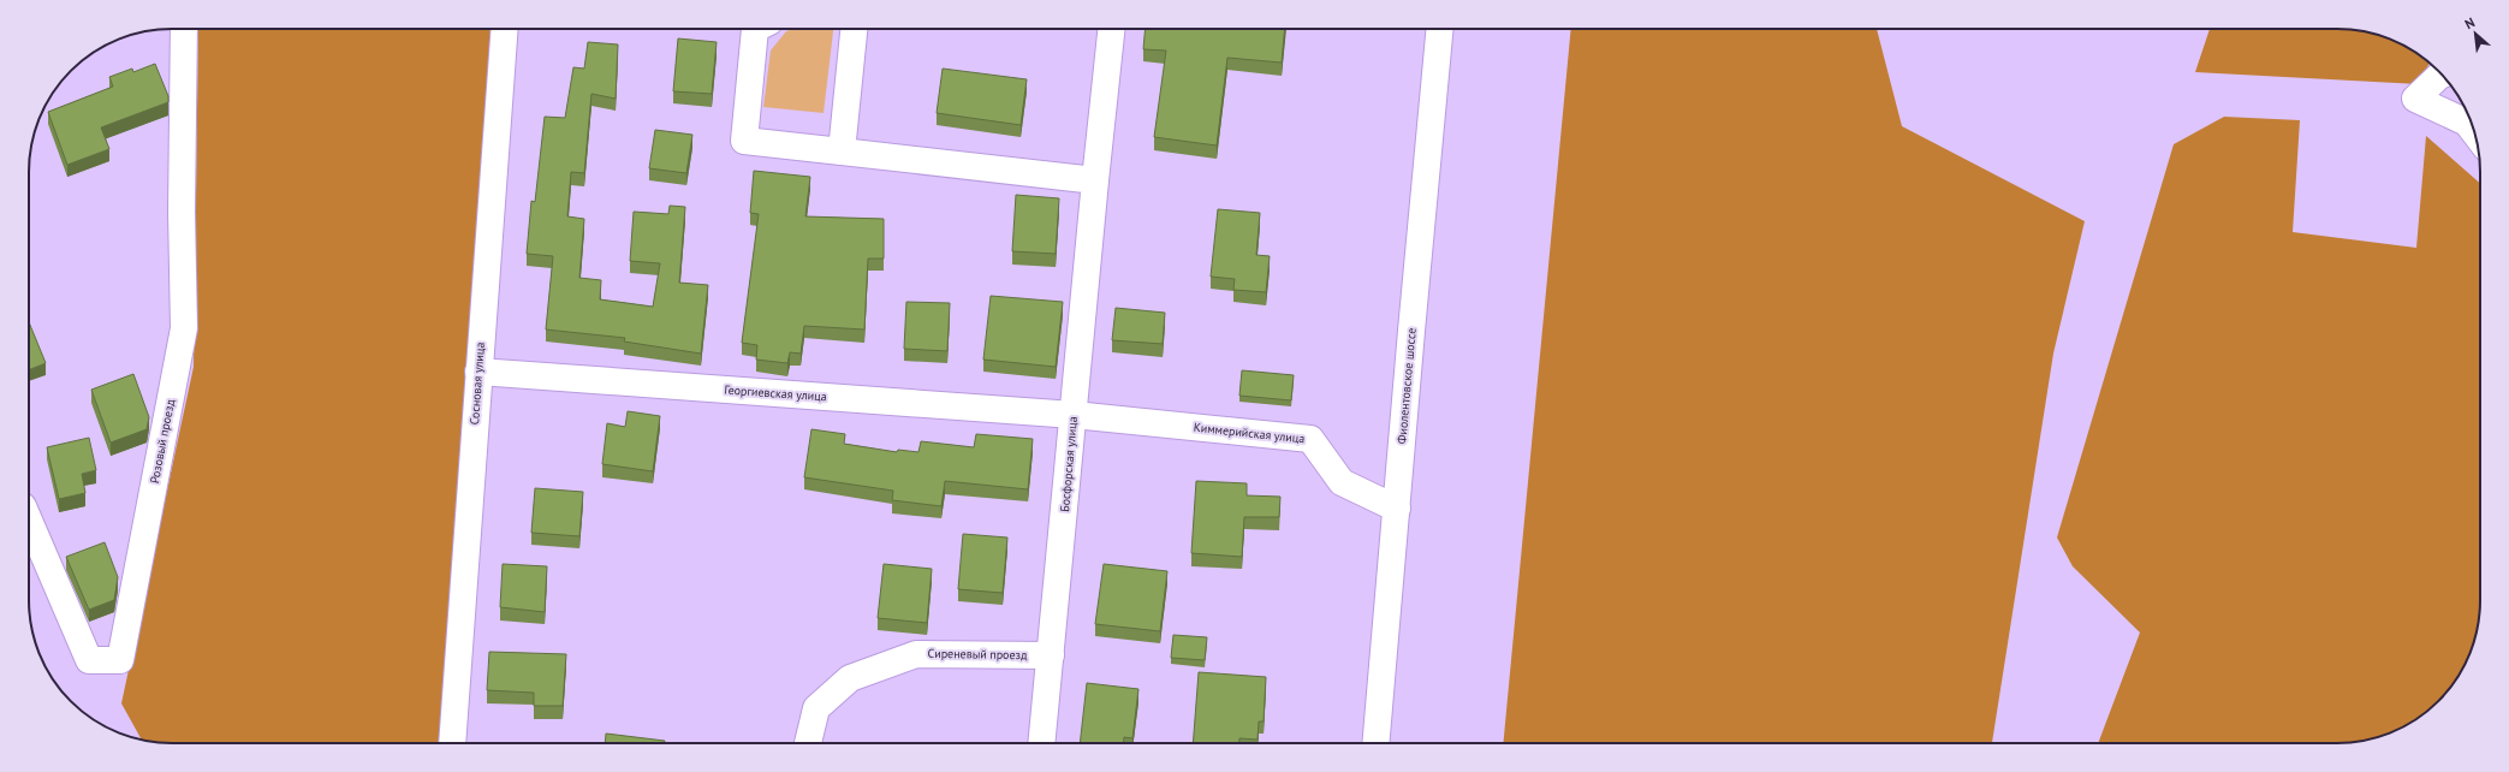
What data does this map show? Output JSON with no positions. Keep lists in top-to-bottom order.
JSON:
{
  "streets": {
    "street": [
      "Сосновая улица",
      "Фиолентовское шоссе",
      "Георгиевская улица",
      "Киммерийская улица",
      "Розовый проезд",
      "Босфорская улица",
      "Сиреневый проезд"
    ]
  },
  "crossings": [
    ["Сосновая улица", "Георгиевская улица"],
    ["Фиолентовское шоссе", "Киммерийская улица"],
    ["Георгиевская улица", "Киммерийская улица"],
    ["Георгиевская улица", "Босфорская улица"],
    ["Киммерийская улица", "Босфорская улица"],
    ["Босфорская улица", "Сиреневый проезд"]
  ],
  "north": "top left"
}
